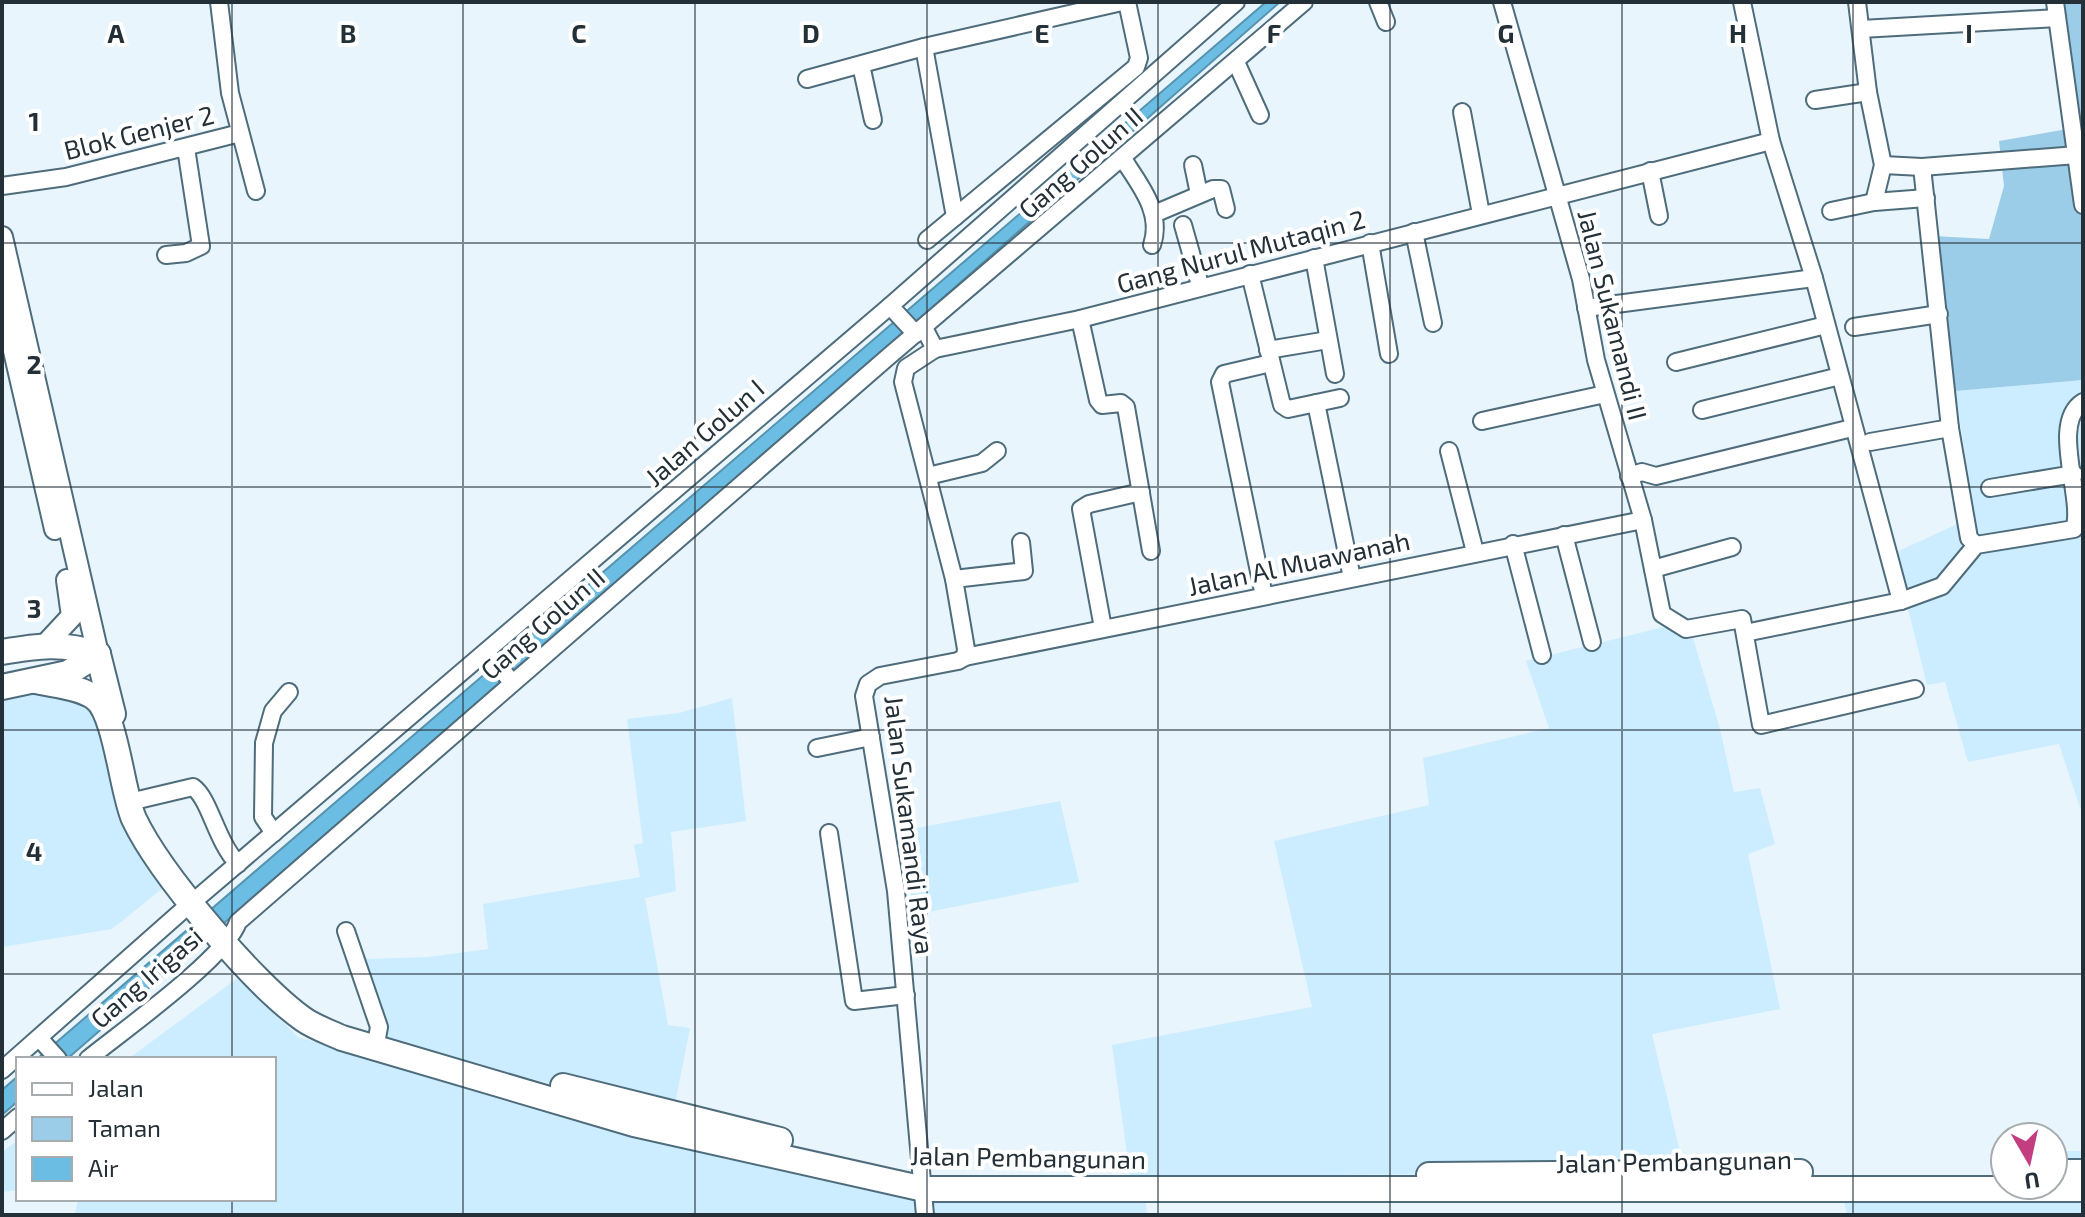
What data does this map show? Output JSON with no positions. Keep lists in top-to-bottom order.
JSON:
{
  "streets": {
    "main road": ["Jalan Pembangunan"],
    "street": [
      "Blok Genjer 2",
      "Gang Golun II",
      "Gang Nurul Mutaqin 2",
      "Jalan Sukamandi II",
      "Jalan Golun I",
      "Jalan Al Muawanah",
      "Jalan Sukamandi Raya",
      "Gang Irigasi"
    ]
  },
  "crossings": [
    ["Gang Golun II", "Gang Irigasi"],
    ["Gang Golun II", "Jalan Pembangunan"],
    ["Gang Nurul Mutaqin 2", "Jalan Sukamandi II"],
    ["Jalan Sukamandi II", "Jalan Al Muawanah"],
    ["Jalan Golun I", "Jalan Pembangunan"],
    ["Jalan Al Muawanah", "Jalan Sukamandi Raya"],
    ["Jalan Sukamandi Raya", "Jalan Pembangunan"],
    ["Gang Irigasi", "Jalan Pembangunan"]
  ],
  "legend": ["Jalan", "Taman", "Air"],
  "north": "bottom",
  "grid": {
    "columns": [
      "A",
      "B",
      "C",
      "D",
      "E",
      "F",
      "G",
      "H",
      "I"
    ],
    "rows": [
      "1",
      "2",
      "3",
      "4"
    ]
  }
}
